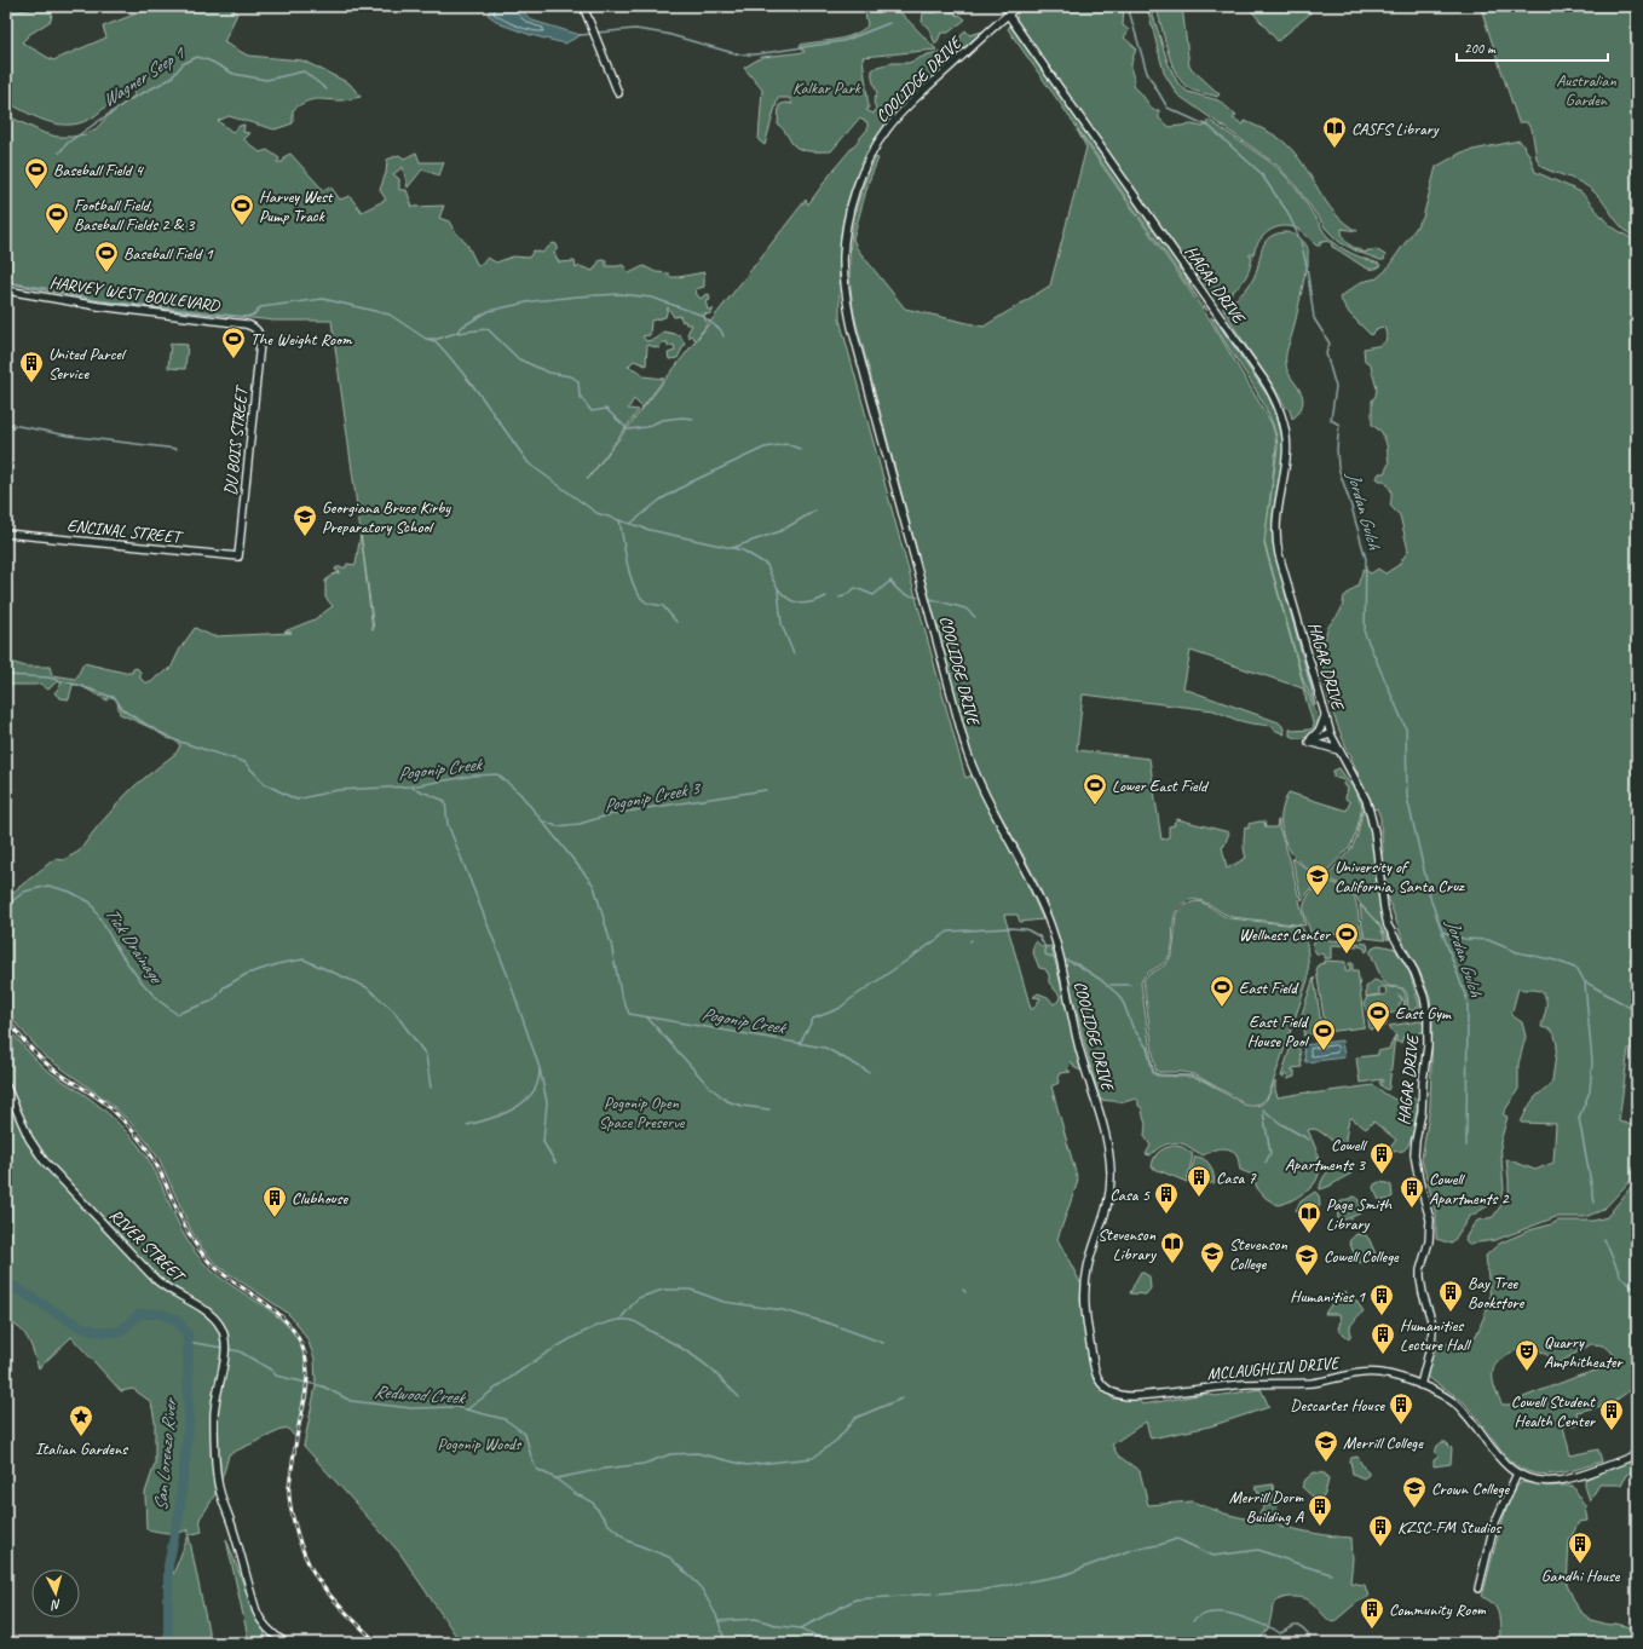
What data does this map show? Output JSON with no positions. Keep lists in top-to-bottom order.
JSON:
{
  "streets": {
    "street": [
      "COOLIDGE DRIVE",
      "HAGAR DRIVE",
      "HARVEY WEST BOULEVARD",
      "DU BOIS STREET",
      "ENCINAL STREET",
      "RIVER STREET",
      "MCLAUGHLIN DRIVE"
    ]
  },
  "crossings": [
    ["COOLIDGE DRIVE", "HAGAR DRIVE"],
    ["COOLIDGE DRIVE", "MCLAUGHLIN DRIVE"],
    ["HAGAR DRIVE", "MCLAUGHLIN DRIVE"],
    ["HARVEY WEST BOULEVARD", "DU BOIS STREET"],
    ["DU BOIS STREET", "ENCINAL STREET"]
  ],
  "water": [
    "Wagner Seep 1",
    "Jordan Gulch",
    "Pogonip Creek",
    "Pogonip Creek 3",
    "Tick Drainage",
    "Redwood Creek",
    "San Lorenzo River"
  ],
  "parks": [
    "Australian Garden",
    "Kalkar Park",
    "Pogonip Open Space Preserve",
    "Pogonip Woods"
  ],
  "places": {
    "library": ["CASFS Library", "Page Smith Library", "Stevenson Library"],
    "sports": [
      "Baseball Field 4",
      "Harvey West Pump Track",
      "Football Field, Baseball Fields 2 & 3",
      "Baseball Field 1",
      "The Weight Room",
      "Lower East Field",
      "Wellness Center",
      "East Field",
      "East Gym",
      "East Field House Pool"
    ],
    "building": [
      "United Parcel Service",
      "Cowell Apartments 3",
      "Casa 7",
      "Cowell Apartments 2",
      "Casa 5",
      "Clubhouse",
      "Bay Tree Bookstore",
      "Humanities 1",
      "Humanities Lecture Hall",
      "Descartes House",
      "Cowell Student Health Center",
      "Merrill Dorm Building A",
      "KZSC-FM Studios",
      "Gandhi House",
      "Community Room"
    ],
    "school or university": [
      "Georgiana Bruce Kirby Preparatory School",
      "University of California, Santa Cruz",
      "Stevenson College",
      "Cowell College",
      "Merrill College",
      "Crown College"
    ],
    "theatre": ["Quarry Amphitheater"],
    "place": ["Italian Gardens"]
  },
  "scale_bar": "200 m",
  "north": "bottom"
}
